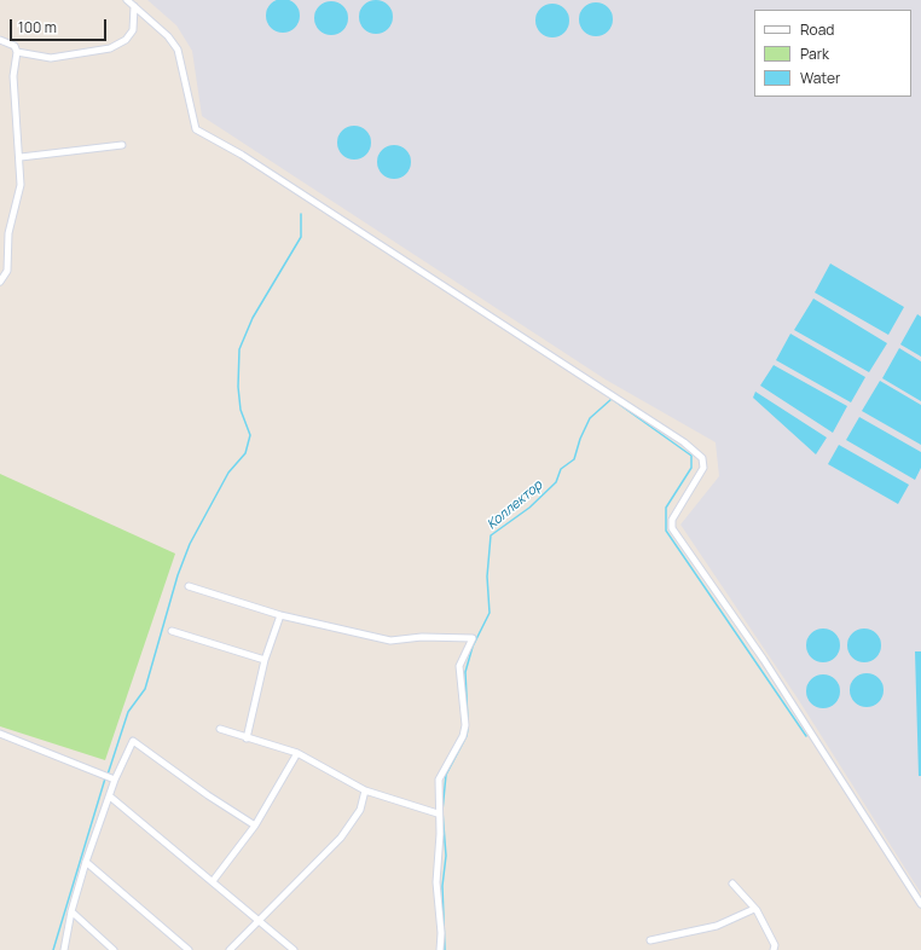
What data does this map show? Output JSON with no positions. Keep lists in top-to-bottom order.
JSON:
{
  "water": ["Коллектор"],
  "legend": ["Road", "Park", "Water"],
  "scale_bar": "100 m"
}
